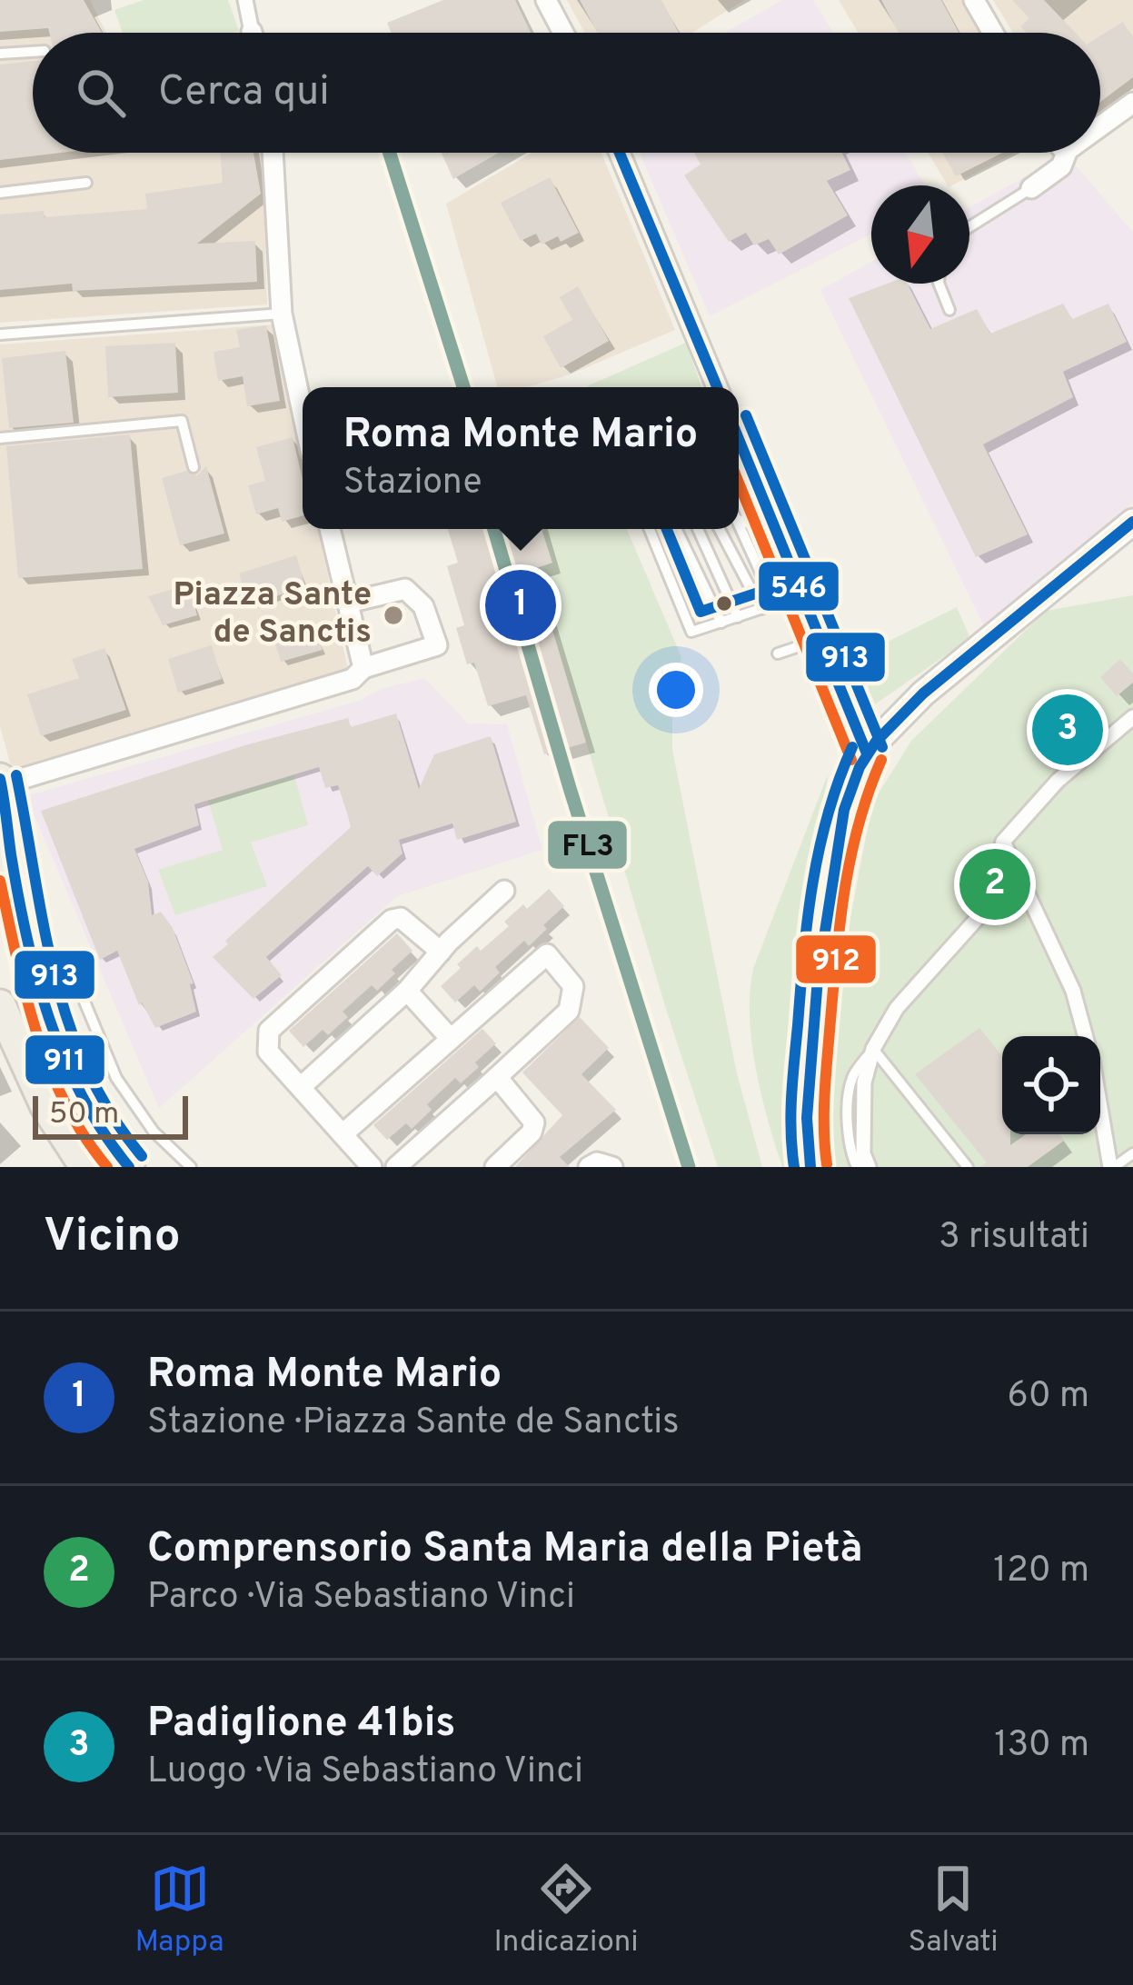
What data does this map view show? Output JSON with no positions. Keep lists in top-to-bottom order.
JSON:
{
  "places": ["Piazza Sante de Sanctis"],
  "lines": [
    "transit line FL3",
    "transit line 546",
    "transit line 913",
    "transit line 912",
    "transit line 911"
  ],
  "scale_bar": "50 m",
  "north": "bottom",
  "page": {
    "search": "Cerca qui",
    "popup": ["Roma Monte Mario", "Stazione"],
    "pins": ["1", "3", "2"],
    "scale": "50 m",
    "heading": ["Vicino", "3 risultati"],
    "list": [
      {
        "mark": "1",
        "name": "Roma Monte Mario",
        "note": "Stazione · Piazza Sante de Sanctis",
        "value": "60 m"
      },
      {
        "mark": "2",
        "name": "Comprensorio Santa Maria della Pietà",
        "note": "Parco · Via Sebastiano Vinci",
        "value": "120 m"
      },
      {
        "mark": "3",
        "name": "Padiglione 41bis",
        "note": "Luogo · Via Sebastiano Vinci",
        "value": "130 m"
      }
    ],
    "nav": ["Mappa", "Indicazioni", "Salvati"]
  }
}
